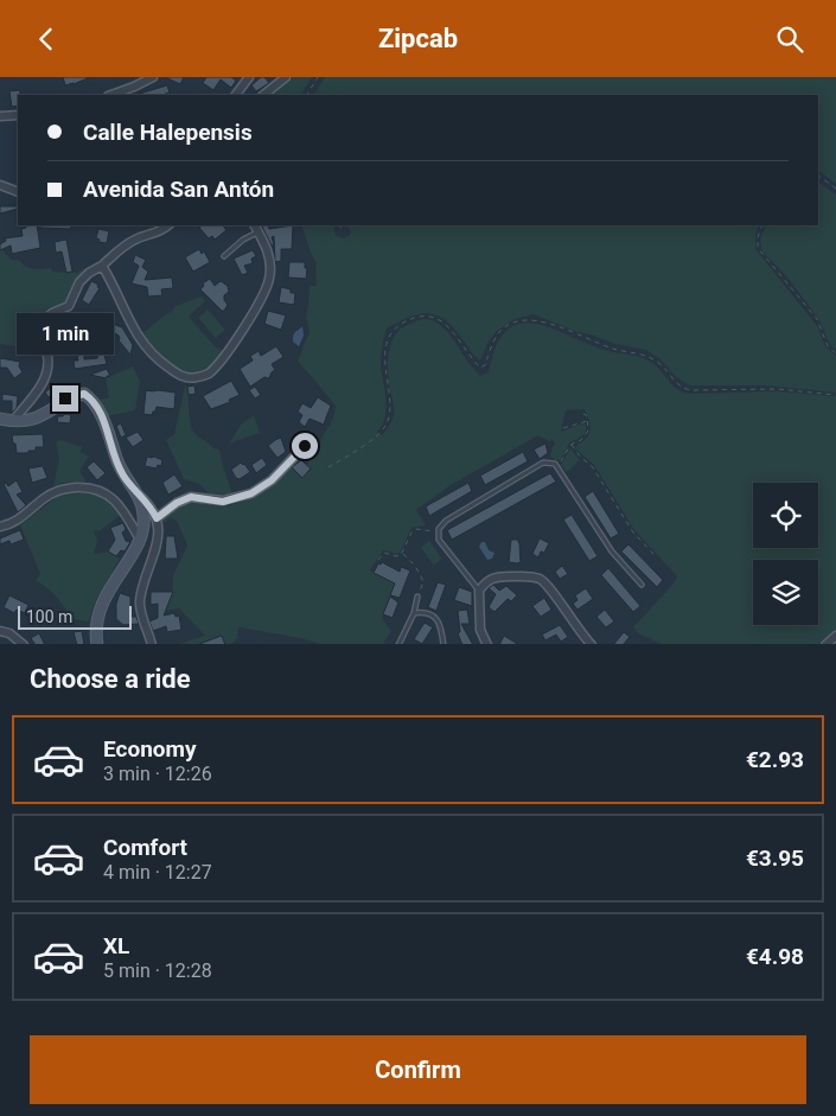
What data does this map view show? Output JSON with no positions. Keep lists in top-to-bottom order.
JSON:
{
  "scale_bar": "100 m",
  "page": {
    "header": "Zipcab",
    "banner": ["Calle Halepensis", "Avenida San Antón"],
    "bubble": "1 min",
    "scale": "100 m",
    "heading": "Choose a ride",
    "list": [
      {
        "name": "Economy",
        "note": "3 min · 12:26",
        "value": "€2.93"
      },
      {
        "name": "Comfort",
        "note": "4 min · 12:27",
        "value": "€3.95"
      },
      {
        "name": "XL",
        "note": "5 min · 12:28",
        "value": "€4.98"
      }
    ],
    "buttons": "Confirm"
  }
}
